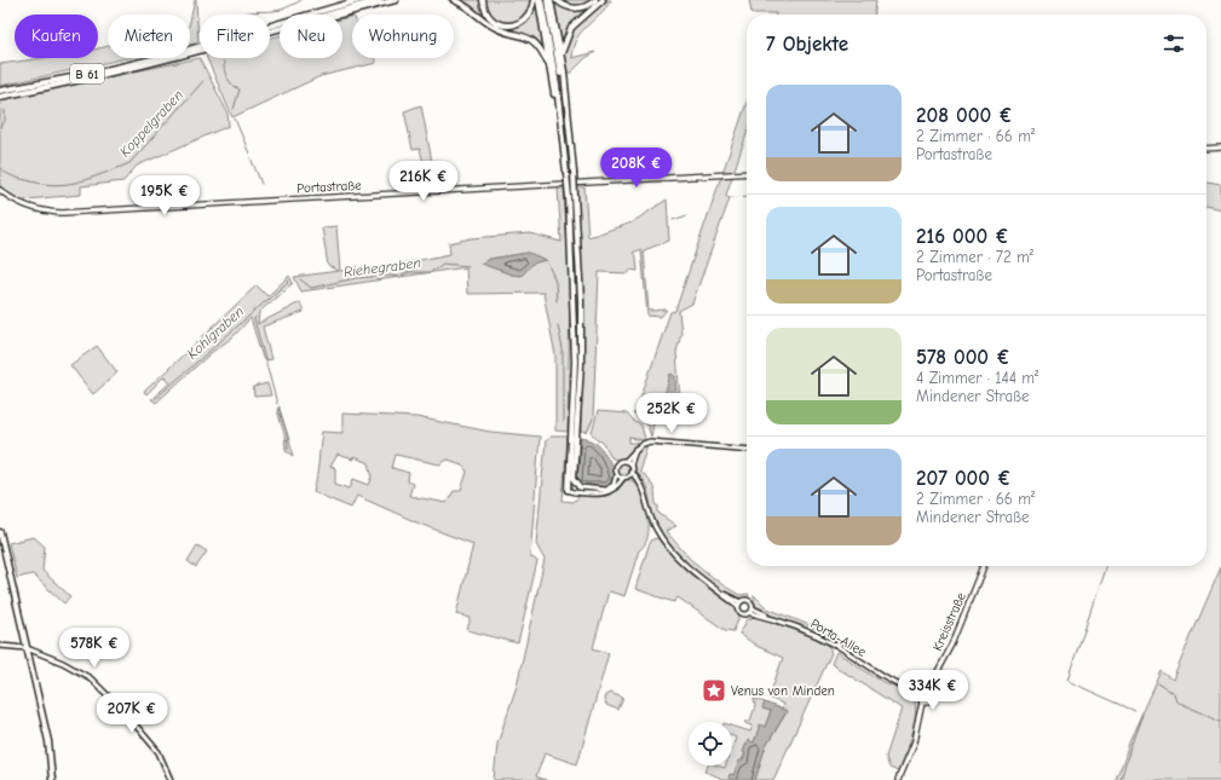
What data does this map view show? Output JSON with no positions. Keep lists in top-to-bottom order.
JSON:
{
  "streets": {
    "main road": ["B 61", "Portastraße", "Kreisstraße"],
    "street": ["Porta-Allee"]
  },
  "crossings": [
    ["Kreisstraße", "Porta-Allee"]
  ],
  "water": ["Koppelgraben", "Riehegraben", "Kohlgraben"],
  "places": {
    "place": ["Venus von Minden"]
  },
  "page": {
    "chip": [
      "Kaufen",
      "Mieten",
      "Filter",
      "Neu",
      "Wohnung"
    ],
    "heading": "7 Objekte",
    "list": [
      {
        "name": "208 000 €",
        "note": "2 Zimmer · 66 m² · Portastraße"
      },
      {
        "name": "216 000 €",
        "note": "2 Zimmer · 72 m² · Portastraße"
      },
      {
        "name": "578 000 €",
        "note": "4 Zimmer · 144 m² · Mindener Straße"
      },
      {
        "name": "207 000 €",
        "note": "2 Zimmer · 66 m² · Mindener Straße"
      }
    ],
    "price": [
      "208K €",
      "216K €",
      "195K €",
      "252K €",
      "578K €",
      "334K €",
      "207K €"
    ]
  }
}
